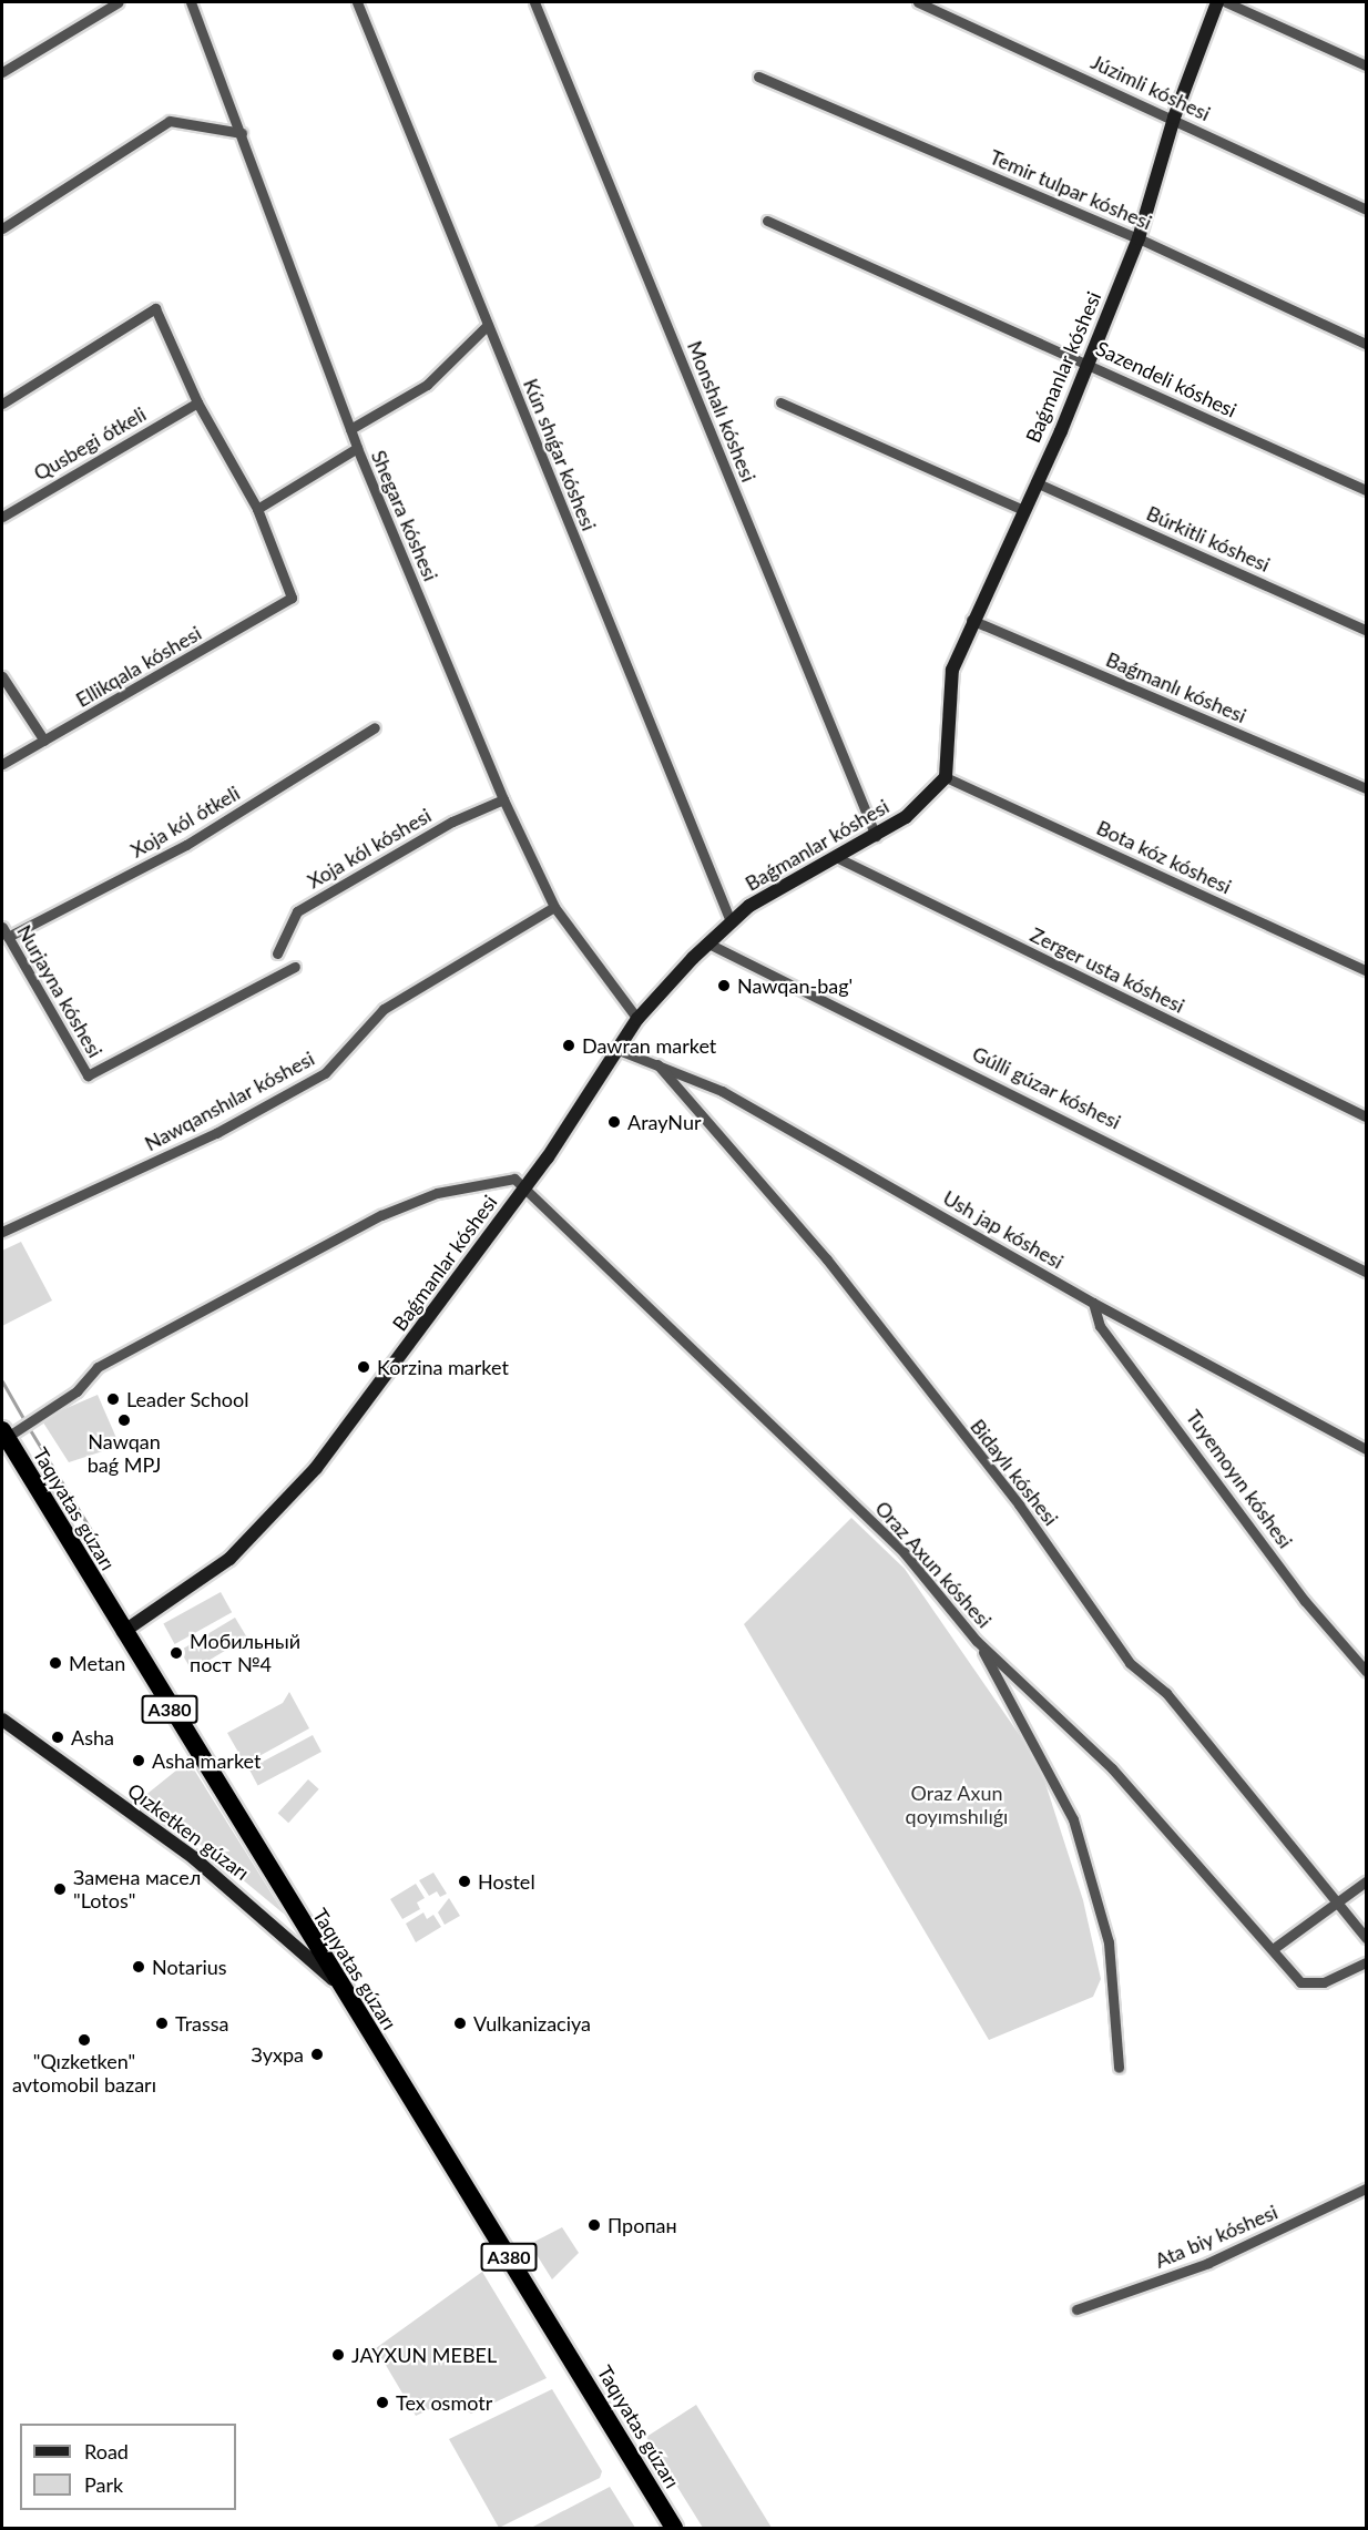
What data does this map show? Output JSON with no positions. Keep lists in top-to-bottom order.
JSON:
{
  "streets": {
    "highway": ["Taqıyatas gúzarı", "A380"],
    "street": [
      "Júzimli kóshesi",
      "Temir tulpar kóshesi",
      "Baǵmanlar kóshesi",
      "Sazendeli kóshesi",
      "Monshalı kóshesi",
      "Qusbegi ótkeli",
      "Kún shıǵar kóshesi",
      "Shegara kóshesi",
      "Búrkitli kóshesi",
      "Ellikqala kóshesi",
      "Baǵmanlı kóshesi",
      "Xoja kól ótkeli",
      "Xoja kól kóshesi",
      "Bota kóz kóshesi",
      "Zerger usta kóshesi",
      "Nurjayna kóshesi",
      "Gúlli gúzar kóshesi",
      "Nawqanshılar kóshesi",
      "Ush jap kóshesi",
      "Bidaylı kóshesi",
      "Tuyemoyın kóshesi",
      "Oraz Axun kóshesi",
      "Qızketken gúzarı",
      "Ata biy kóshesi"
    ]
  },
  "crossings": [
    ["Júzimli kóshesi", "Baǵmanlar kóshesi"],
    ["Temir tulpar kóshesi", "Baǵmanlar kóshesi"],
    ["Baǵmanlar kóshesi", "Sazendeli kóshesi"],
    ["Baǵmanlar kóshesi", "Monshalı kóshesi"],
    ["Baǵmanlar kóshesi", "Kún shıǵar kóshesi"],
    ["Baǵmanlar kóshesi", "Shegara kóshesi"],
    ["Baǵmanlar kóshesi", "Búrkitli kóshesi"],
    ["Baǵmanlar kóshesi", "Baǵmanlı kóshesi"],
    ["Baǵmanlar kóshesi", "Bota kóz kóshesi"],
    ["Baǵmanlar kóshesi", "Zerger usta kóshesi"],
    ["Baǵmanlar kóshesi", "Gúlli gúzar kóshesi"],
    ["Baǵmanlar kóshesi", "Ush jap kóshesi"],
    ["Baǵmanlar kóshesi", "Taqıyatas gúzarı"],
    ["Baǵmanlar kóshesi", "Oraz Axun kóshesi"],
    ["Shegara kóshesi", "Xoja kól kóshesi"],
    ["Shegara kóshesi", "Nawqanshılar kóshesi"],
    ["Xoja kól ótkeli", "Nurjayna kóshesi"],
    ["Ush jap kóshesi", "Bidaylı kóshesi"],
    ["Ush jap kóshesi", "Tuyemoyın kóshesi"],
    ["Taqıyatas gúzarı", "Qızketken gúzarı"]
  ],
  "parks": ["Oraz Axun qoyımshılıǵı"],
  "places": [
    "Nawqan-bag'",
    "Dawran market",
    "ArayNur",
    "Korzina market",
    "Leader School",
    "Nawqan baǵ MPJ",
    "Мобильный пост №4",
    "Metan",
    "Asha",
    "Asha market",
    "Hostel",
    "Замена масел \"Lotos\"",
    "Notarius",
    "Trassa",
    "Vulkanizaciya",
    "\"Qızketken\" avtomobil bazarı",
    "Зухра",
    "Пропан",
    "JAYXUN MEBEL",
    "Tex osmotr"
  ],
  "legend": ["Road", "Park"]
}
